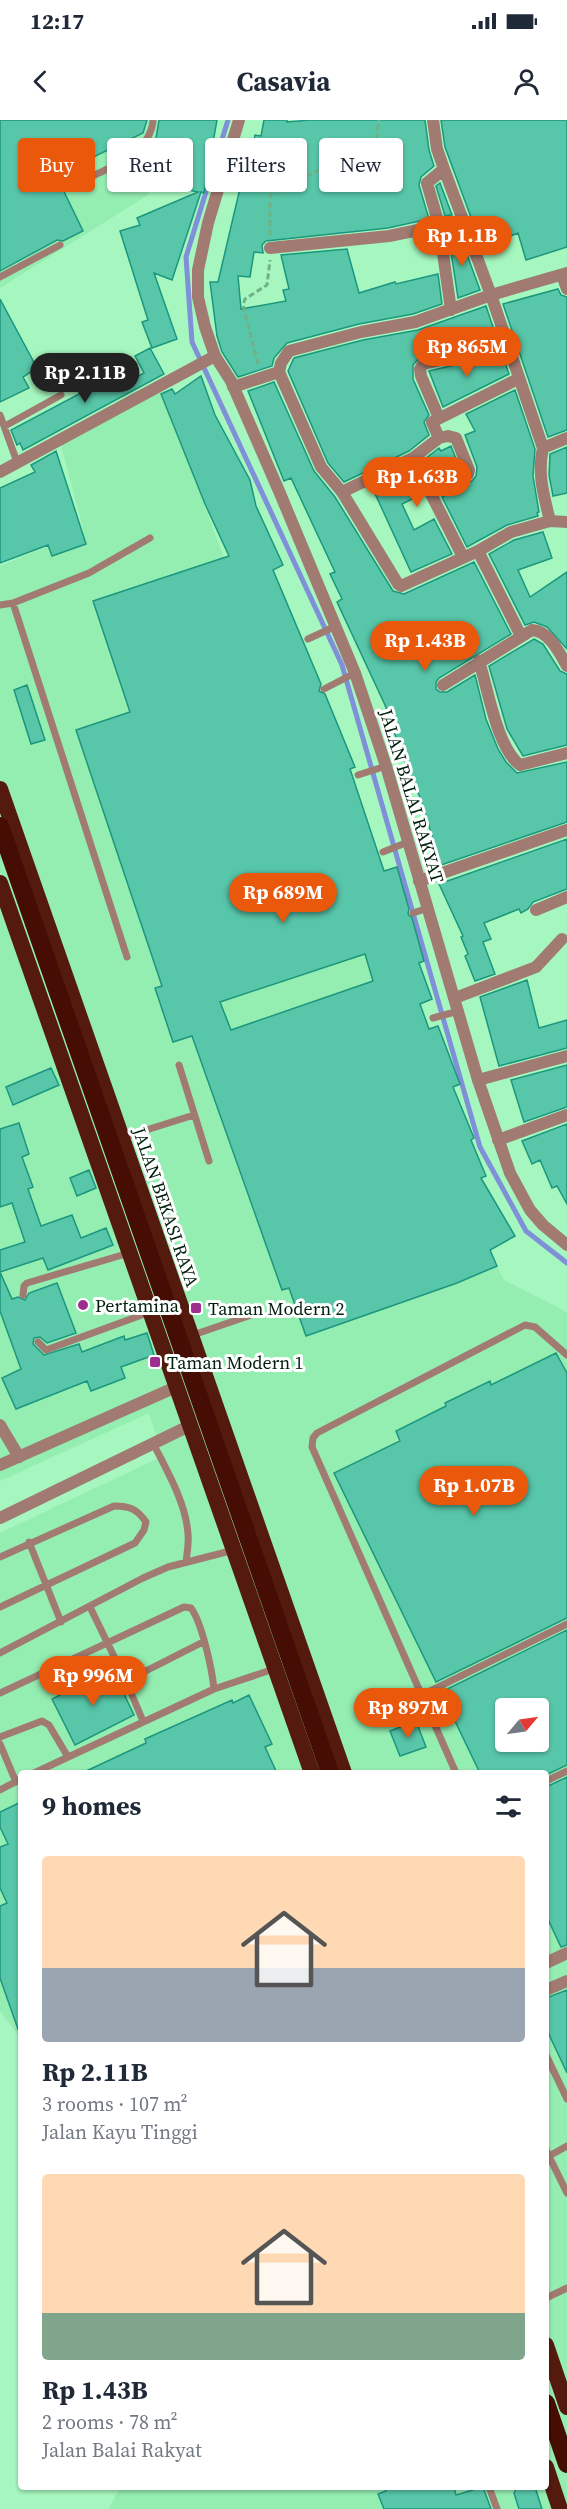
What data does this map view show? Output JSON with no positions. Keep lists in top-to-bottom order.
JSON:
{
  "streets": {
    "highway": ["JALAN BEKASI RAYA"],
    "street": ["JALAN BALAI RAKYAT"]
  },
  "places": {
    "other": ["Pertamina"],
    "transit": ["Taman Modern 2", "Taman Modern 1"]
  },
  "north": "top right",
  "page": {
    "status": "12:17",
    "header": "Casavia",
    "chip": [
      "Buy",
      "Rent",
      "Filters",
      "New"
    ],
    "price": [
      "Rp 1.1B",
      "Rp 865M",
      "Rp 2.11B",
      "Rp 1.63B",
      "Rp 1.43B",
      "Rp 689M",
      "Rp 1.07B",
      "Rp 996M",
      "Rp 897M"
    ],
    "heading": "9 homes",
    "list": [
      {
        "name": "Rp 2.11B",
        "note": "3 rooms · 107 m² · Jalan Kayu Tinggi"
      },
      {
        "name": "Rp 1.43B",
        "note": "2 rooms · 78 m² · Jalan Balai Rakyat"
      }
    ]
  }
}
